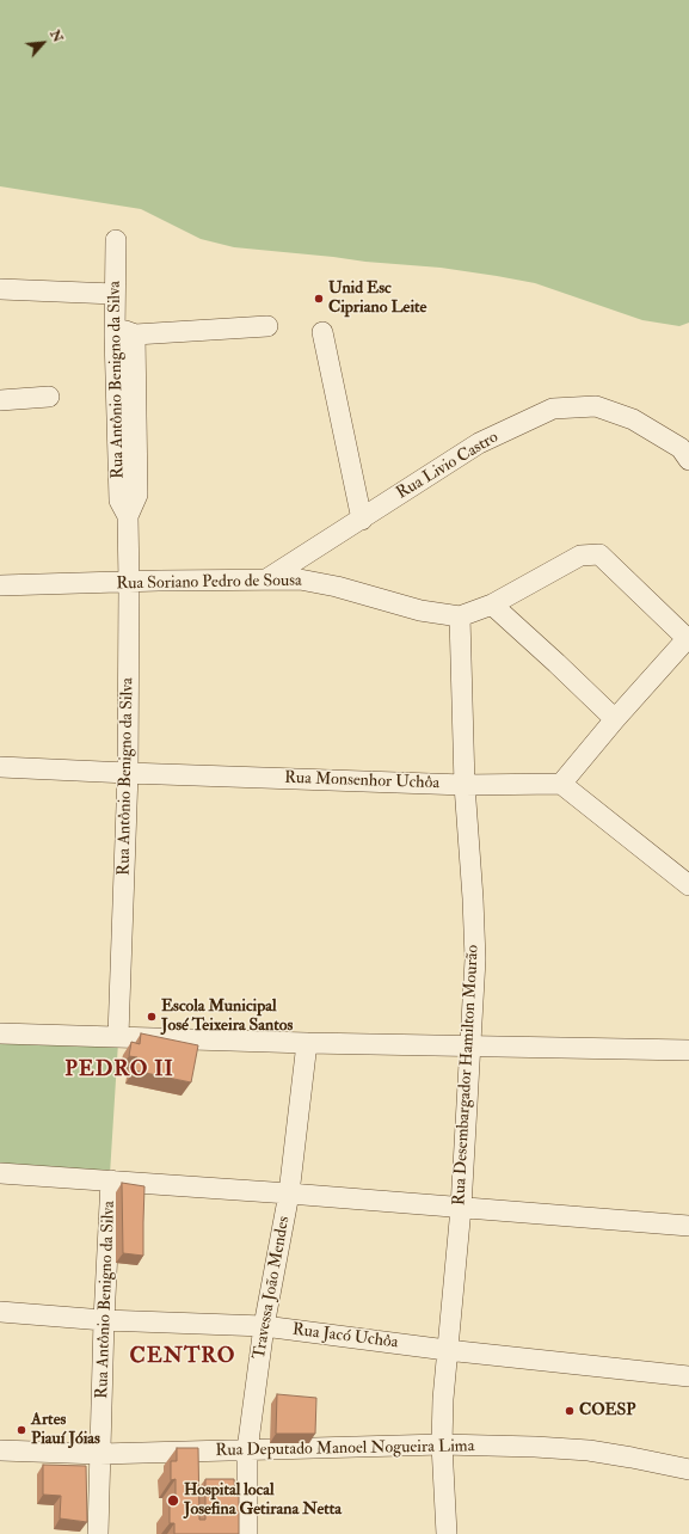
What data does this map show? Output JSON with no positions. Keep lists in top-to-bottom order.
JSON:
{
  "streets": {
    "street": [
      "Rua Antônio Benigno da Silva",
      "Rua Livio Castro",
      "Rua Soriano Pedro de Sousa",
      "Rua Monsenhor Uchôa",
      "Rua Desembargador Hamilton Mourão",
      "Travessa João Mendes",
      "Rua Jacó Uchôa",
      "Rua Deputado Manoel Nogueira Lima"
    ]
  },
  "crossings": [
    ["Rua Antônio Benigno da Silva", "Rua Soriano Pedro de Sousa"],
    ["Rua Antônio Benigno da Silva", "Rua Monsenhor Uchôa"],
    ["Rua Antônio Benigno da Silva", "Rua Jacó Uchôa"],
    ["Rua Antônio Benigno da Silva", "Rua Deputado Manoel Nogueira Lima"],
    ["Rua Livio Castro", "Rua Soriano Pedro de Sousa"],
    ["Rua Soriano Pedro de Sousa", "Rua Desembargador Hamilton Mourão"],
    ["Rua Monsenhor Uchôa", "Rua Desembargador Hamilton Mourão"],
    ["Rua Desembargador Hamilton Mourão", "Rua Jacó Uchôa"],
    ["Rua Desembargador Hamilton Mourão", "Rua Deputado Manoel Nogueira Lima"],
    ["Travessa João Mendes", "Rua Jacó Uchôa"],
    ["Travessa João Mendes", "Rua Deputado Manoel Nogueira Lima"]
  ],
  "districts": ["PEDRO II", "CENTRO"],
  "places": [
    "Unid Esc Cipriano Leite",
    "Escola Municipal José Teixeira Santos",
    "COESP",
    "Artes Piauí Jóias",
    "Hospital local Josefina Getirana Netta"
  ],
  "north": "top right"
}
